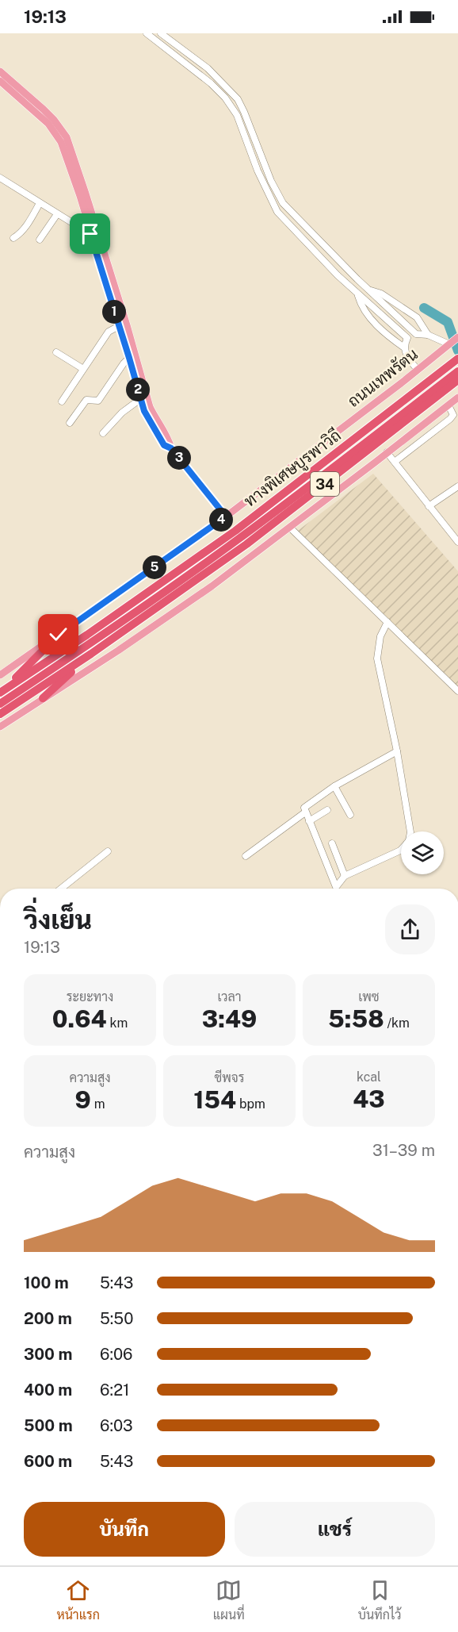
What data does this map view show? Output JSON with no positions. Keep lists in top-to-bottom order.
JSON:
{
  "streets": {
    "highway": ["ถนนเทพรัตน", "ทางพิเศษบูรพาวิถี", "34"]
  },
  "page": {
    "status": "19:13",
    "pins": [
      "1",
      "2",
      "3",
      "4",
      "5"
    ],
    "heading": ["วิ่งเย็น", "19:13"],
    "stats": [
      ["ระยะทาง", "0.64 km"],
      ["เวลา", "3:49"],
      ["เพซ", "5:58 /km"],
      ["ความสูง", "9 m"],
      ["ชีพจร", "154 bpm"],
      ["kcal", "43"]
    ],
    "chart": ["ความสูง", "31–39 m"],
    "list": [
      {
        "name": "100 m",
        "note": "5:43"
      },
      {
        "name": "200 m",
        "note": "5:50"
      },
      {
        "name": "300 m",
        "note": "6:06"
      },
      {
        "name": "400 m",
        "note": "6:21"
      },
      {
        "name": "500 m",
        "note": "6:03"
      },
      {
        "name": "600 m",
        "note": "5:43"
      }
    ],
    "buttons": ["บันทึก", "แชร์"],
    "tabs": ["หน้าแรก", "แผนที่", "บันทึกไว้"]
  }
}
